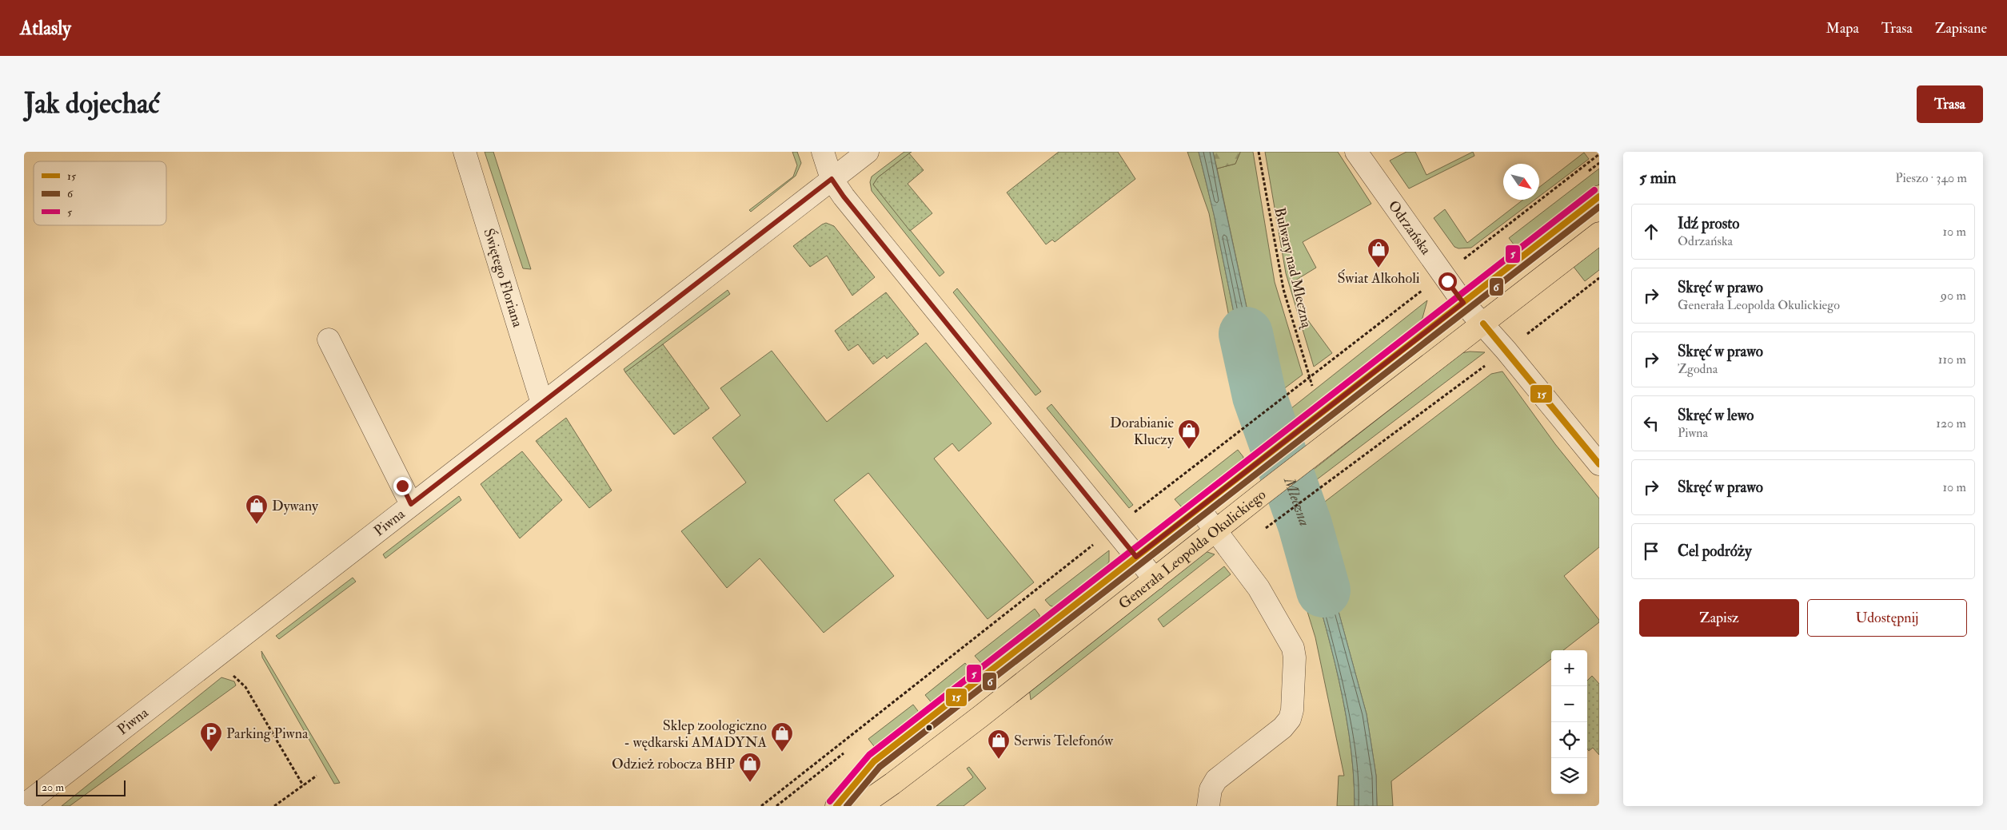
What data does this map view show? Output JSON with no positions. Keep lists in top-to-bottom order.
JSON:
{
  "streets": {
    "main road": ["Generała Leopolda Okulickiego"],
    "street": ["Odrzańska", "Świętego Floriana", "Piwna"],
    "path": ["Bulwary nad Mleczną"]
  },
  "crossings": [
    ["Odrzańska", "Generała Leopolda Okulickiego"],
    ["Świętego Floriana", "Piwna"]
  ],
  "water": ["Mleczna"],
  "places": {
    "shop": [
      "Świat Alkoholi",
      "Dorabianie Kluczy",
      "Dywany",
      "Sklep zoologiczno - wędkarski AMADYNA",
      "Serwis Telefonów",
      "Odzież robocza BHP"
    ],
    "parking": ["Parking Piwna"]
  },
  "lines": ["transit line 5", "transit line 15", "transit line 6"],
  "legend": ["15", "6", "5"],
  "scale_bar": "20 m",
  "north": "bottom right",
  "page": {
    "header": "Atlasly",
    "nav": ["Mapa", "Trasa", "Zapisane"],
    "buttons": [
      "Trasa",
      ["Zapisz", "Udostępnij"]
    ],
    "title": "Jak dojechać",
    "heading": ["5 min", "Pieszo · 340 m"],
    "list": [
      ["Idź prosto", "Odrzańska", "10 m"],
      ["Skręć w prawo", "Generała Leopolda Okulickiego", "90 m"],
      ["Skręć w prawo", "Zgodna", "110 m"],
      ["Skręć w lewo", "Piwna", "120 m"],
      ["Skręć w prawo", "10 m"],
      "Cel podróży"
    ],
    "map_buttons": ["+", "−"],
    "scale": "20 m"
  }
}
